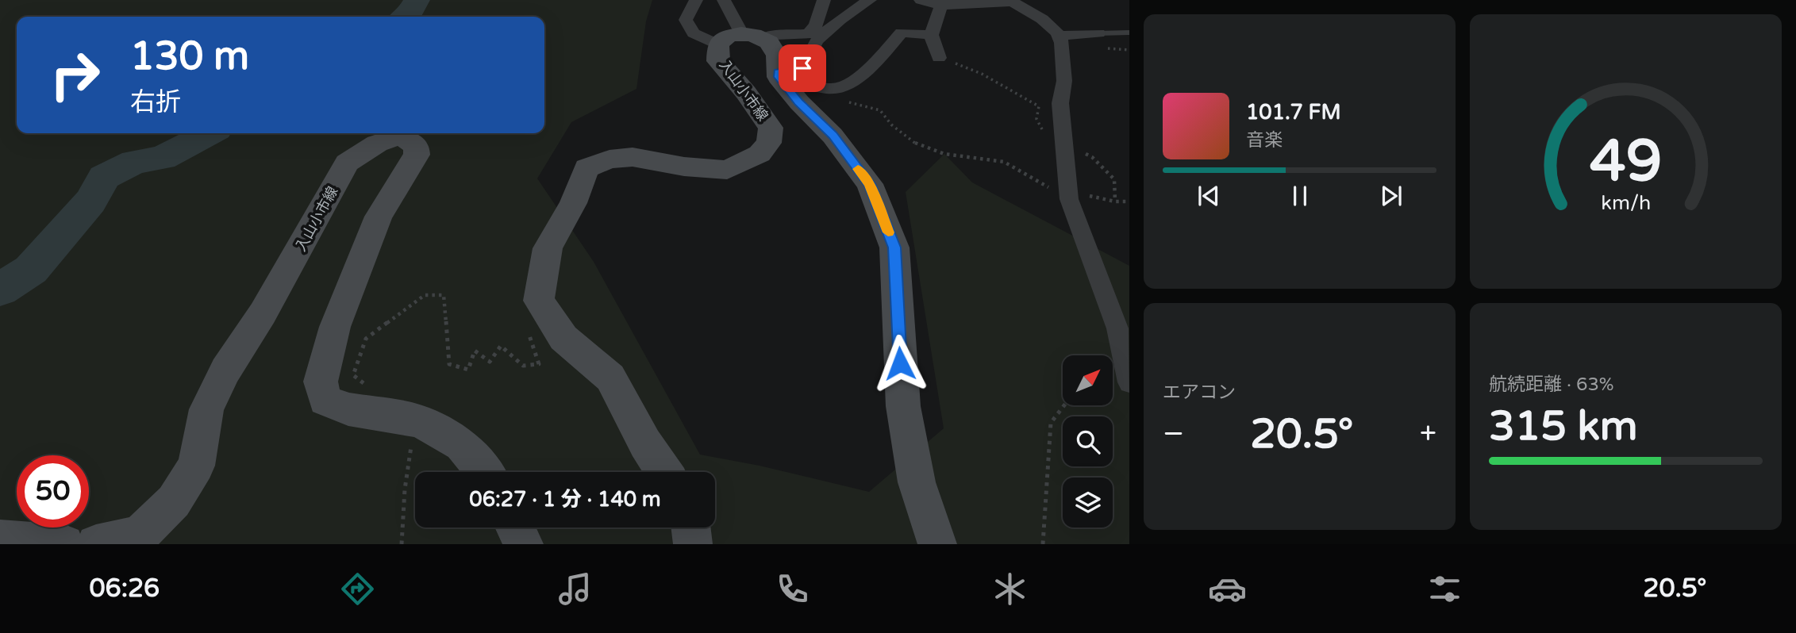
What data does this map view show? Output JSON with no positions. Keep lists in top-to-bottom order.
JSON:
{
  "streets": {
    "main road": ["入山小市線"]
  },
  "north": "top right",
  "page": {
    "turn": ["130 m", "右折"],
    "song": ["101.7 FM", "音楽"],
    "tile": [
      "エアコン",
      ["航続距離 · 63%", "315 km"]
    ],
    "heat": ["−", "20.5°", "+"],
    "limit": "50",
    "trip": "06:27 · 1 分 · 140 m",
    "tabs": ["06:26", "20.5°"],
    "gauge": ["49", "km/h"]
  }
}
